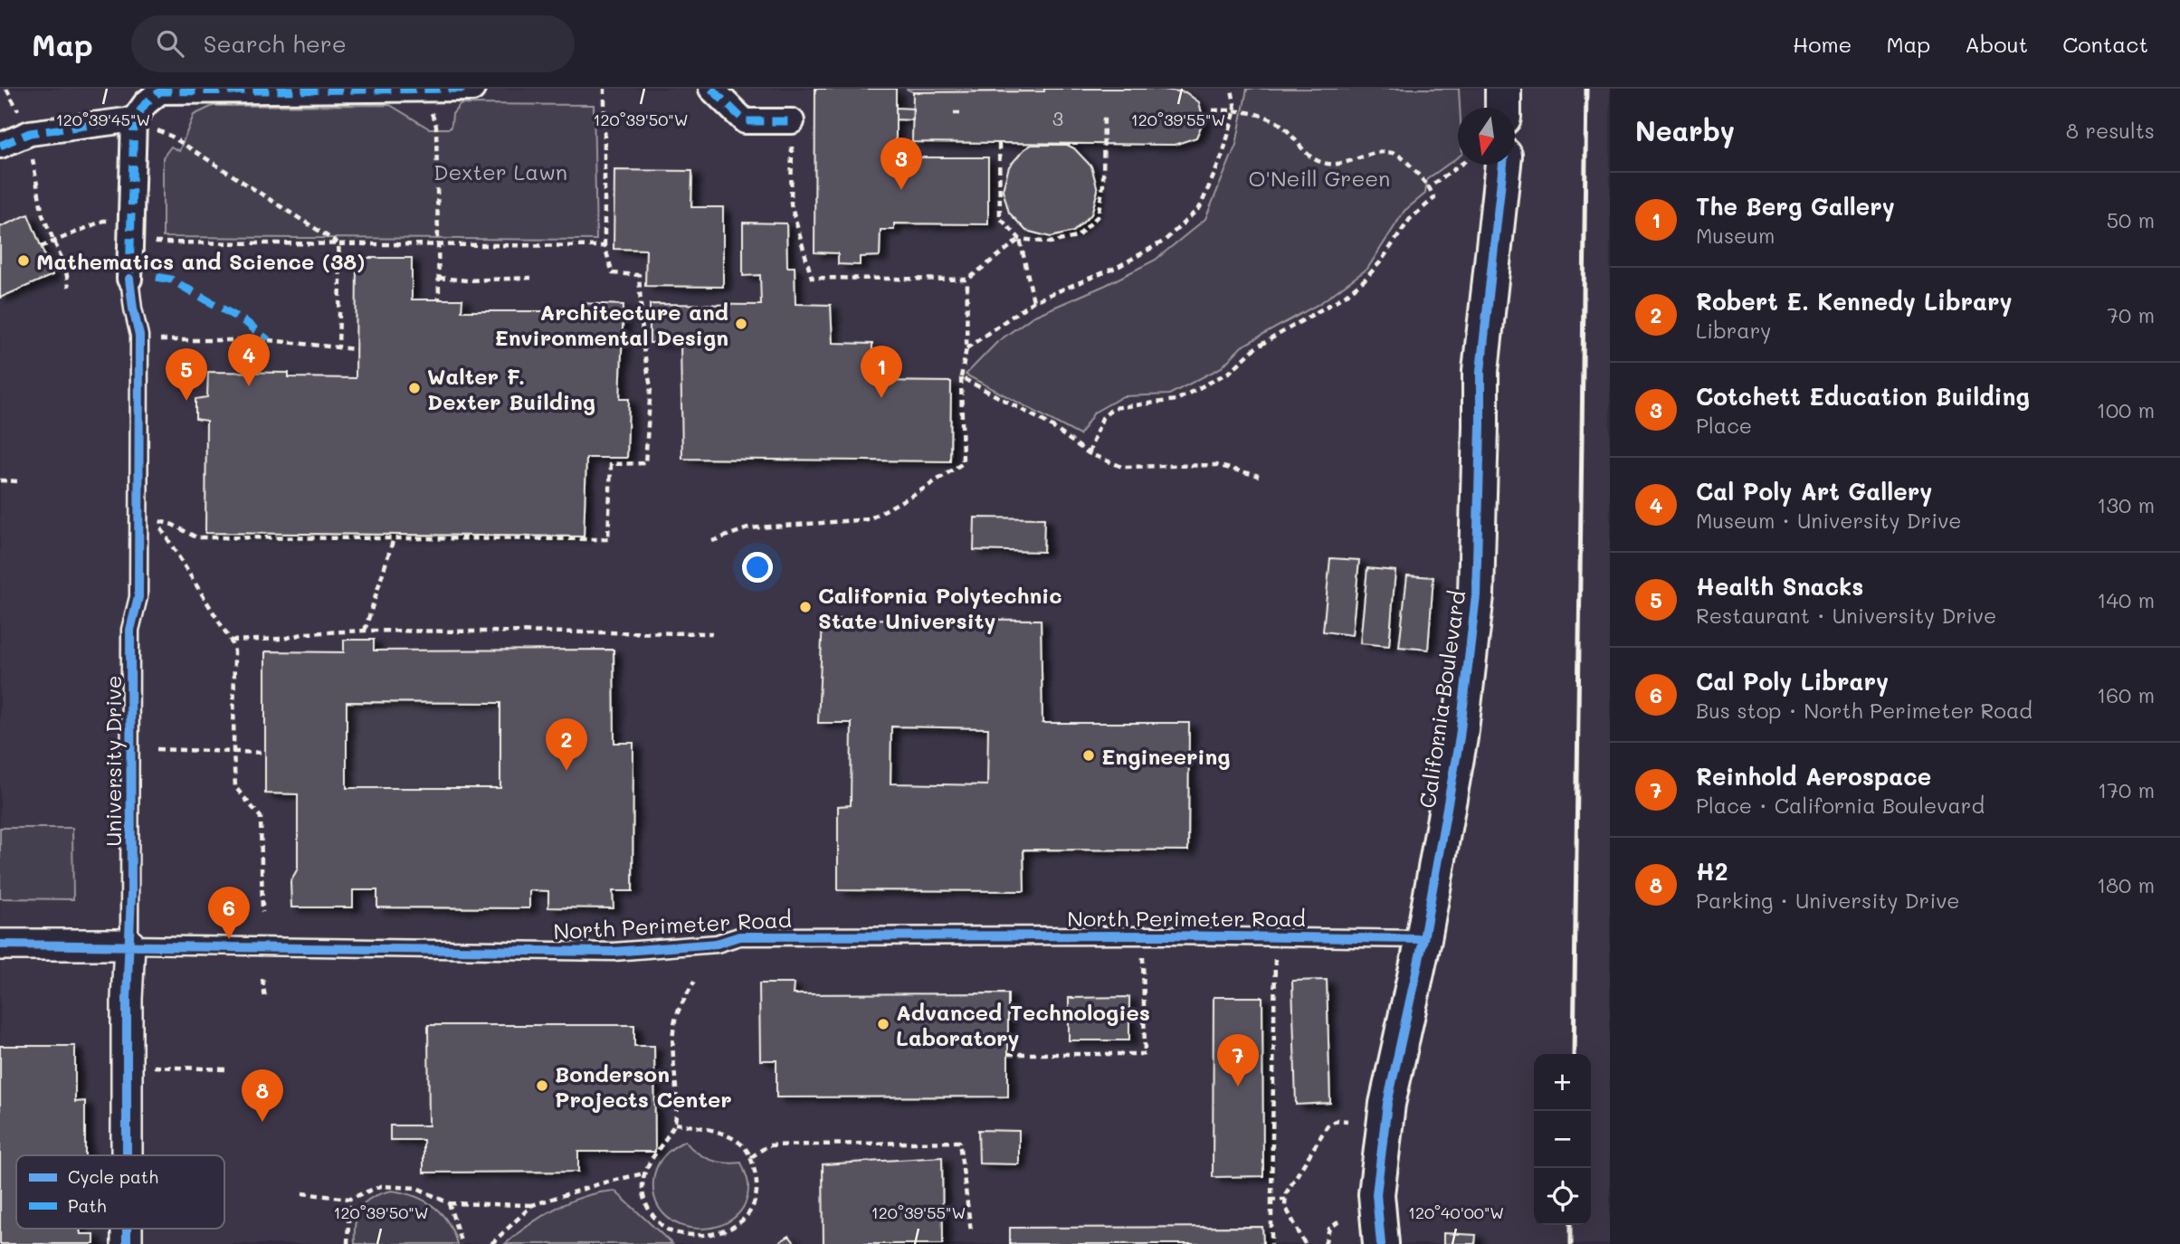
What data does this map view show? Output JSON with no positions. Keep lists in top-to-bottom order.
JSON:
{
  "streets": {
    "street": ["California Boulevard", "University Drive", "North Perimeter Road"]
  },
  "crossings": [
    ["California Boulevard", "North Perimeter Road"],
    ["University Drive", "North Perimeter Road"]
  ],
  "parks": ["Dexter Lawn", "O'Neill Green"],
  "places": [
    "Mathematics and Science (38)",
    "Architecture and Environmental Design",
    "Walter F. Dexter Building",
    "California Polytechnic State University",
    "Engineering",
    "Advanced Technologies Laboratory",
    "Bonderson Projects Center"
  ],
  "house_numbers": ["3"],
  "legend": ["Cycle path", "Path"],
  "north": "bottom",
  "page": {
    "header": "Map",
    "search": "Search here",
    "nav": [
      "Home",
      "Map",
      "About",
      "Contact"
    ],
    "heading": ["Nearby", "8 results"],
    "pins": [
      "3",
      "4",
      "1",
      "5",
      "2",
      "6",
      "7",
      "8"
    ],
    "list": [
      {
        "mark": "1",
        "name": "The Berg Gallery",
        "note": "Museum",
        "value": "50 m"
      },
      {
        "mark": "2",
        "name": "Robert E. Kennedy Library",
        "note": "Library",
        "value": "70 m"
      },
      {
        "mark": "3",
        "name": "Cotchett Education Building",
        "note": "Place",
        "value": "100 m"
      },
      {
        "mark": "4",
        "name": "Cal Poly Art Gallery",
        "note": "Museum · University Drive",
        "value": "130 m"
      },
      {
        "mark": "5",
        "name": "Health Snacks",
        "note": "Restaurant · University Drive",
        "value": "140 m"
      },
      {
        "mark": "6",
        "name": "Cal Poly Library",
        "note": "Bus stop · North Perimeter Road",
        "value": "160 m"
      },
      {
        "mark": "7",
        "name": "Reinhold Aerospace",
        "note": "Place · California Boulevard",
        "value": "170 m"
      },
      {
        "mark": "8",
        "name": "H2",
        "note": "Parking · University Drive",
        "value": "180 m"
      }
    ],
    "map_buttons": ["+", "−"]
  },
  "coordinates": [
    "120°39'45\"W",
    "120°39'50\"W",
    "120°39'55\"W",
    "120°40'00\"W"
  ]
}
